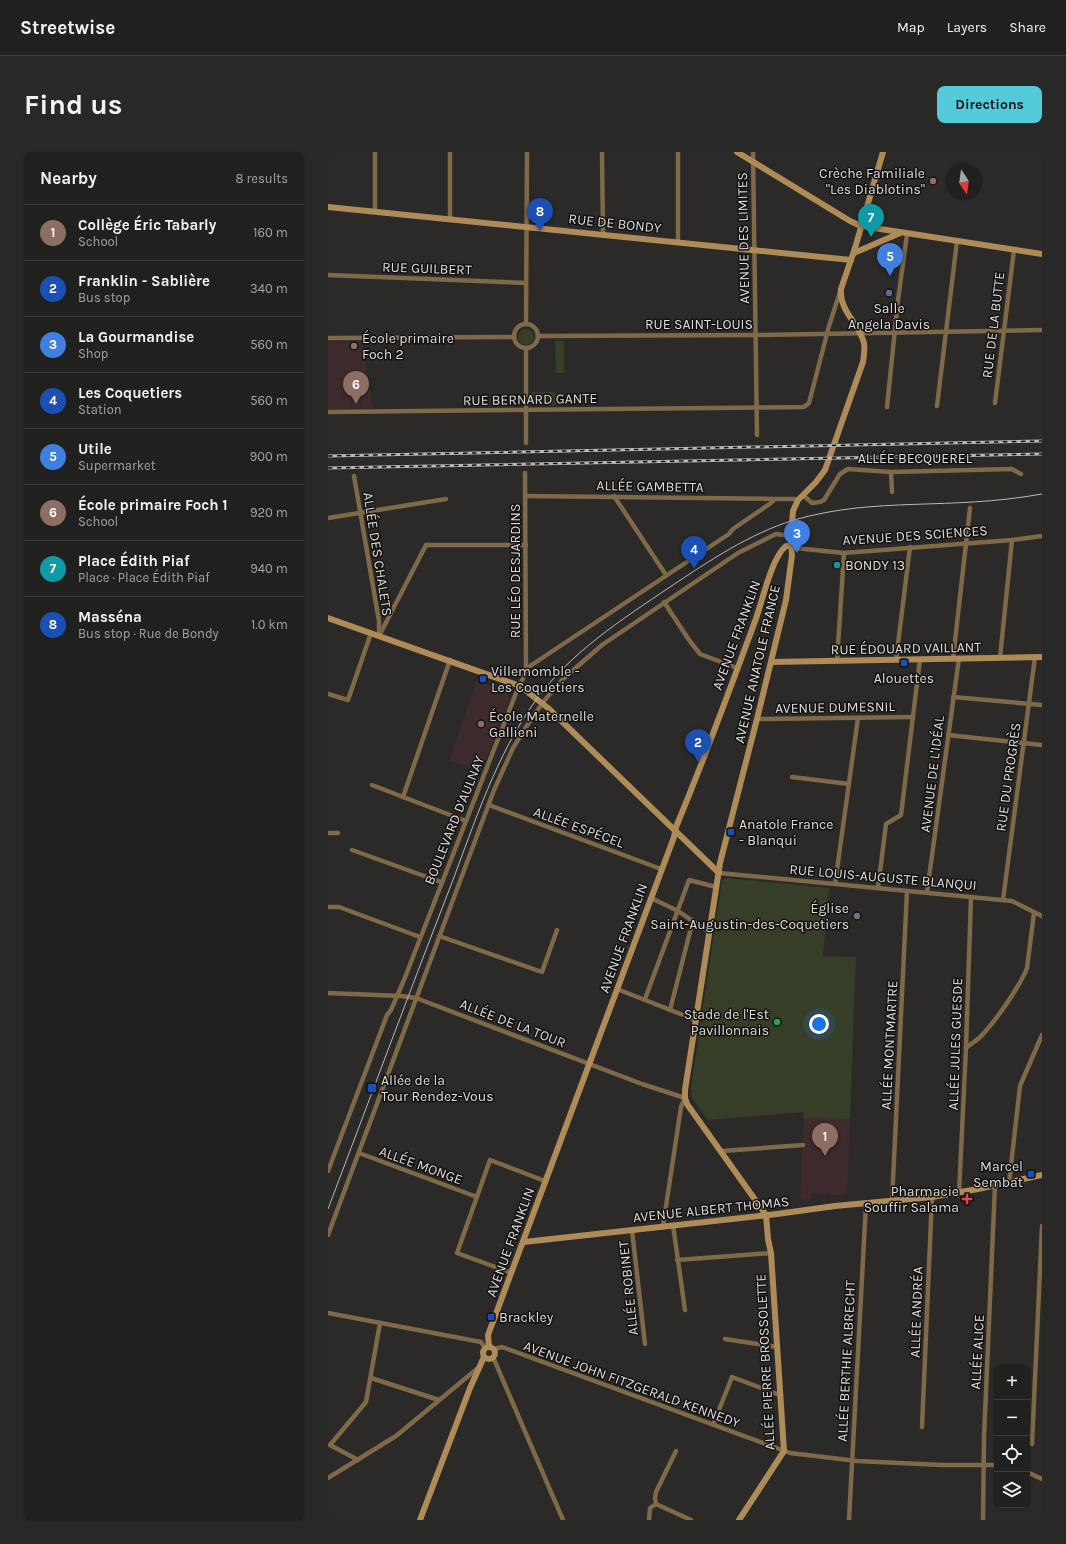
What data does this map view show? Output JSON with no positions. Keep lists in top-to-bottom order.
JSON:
{
  "streets": {
    "street": [
      "RUE DE BONDY",
      "AVENUE DES LIMITES",
      "RUE GUILBERT",
      "RUE SAINT-LOUIS",
      "RUE DE LA BUTTE",
      "RUE BERNARD GANTE",
      "ALLÉE BECQUEREL",
      "ALLÉE GAMBETTA",
      "AVENUE DES SCIENCES",
      "ALLÉE DES CHALETS",
      "RUE LÉO DESJARDINS",
      "AVENUE FRANKLIN",
      "RUE ÉDOUARD VAILLANT",
      "AVENUE ANATOLE FRANCE",
      "AVENUE DUMESNIL",
      "AVENUE DE L'IDÉAL",
      "RUE DU PROGRÈS",
      "BOULEVARD D'AULNAY",
      "ALLÉE ESPÉCEL",
      "RUE LOUIS-AUGUSTE BLANQUI",
      "ALLÉE DE LA TOUR",
      "ALLÉE JULES GUESDE",
      "ALLÉE MONTMARTRE",
      "ALLÉE MONGE",
      "AVENUE ALBERT THOMAS",
      "ALLÉE ROBINET",
      "ALLÉE ANDRÉA",
      "ALLÉE ALICE",
      "ALLÉE BERTHIE ALBRECHT",
      "ALLÉE PIERRE BROSSOLETTE",
      "AVENUE JOHN FITZGERALD KENNEDY"
    ]
  },
  "crossings": [
    ["RUE DE BONDY", "AVENUE DES LIMITES"],
    ["AVENUE DES LIMITES", "RUE SAINT-LOUIS"],
    ["AVENUE DES LIMITES", "RUE BERNARD GANTE"],
    ["RUE SAINT-LOUIS", "RUE DE LA BUTTE"],
    ["RUE SAINT-LOUIS", "RUE BERNARD GANTE"],
    ["RUE SAINT-LOUIS", "AVENUE ANATOLE FRANCE"],
    ["ALLÉE BECQUEREL", "AVENUE ANATOLE FRANCE"],
    ["ALLÉE GAMBETTA", "RUE LÉO DESJARDINS"],
    ["AVENUE DES SCIENCES", "AVENUE FRANKLIN"],
    ["AVENUE DES SCIENCES", "AVENUE ANATOLE FRANCE"],
    ["AVENUE DES SCIENCES", "AVENUE DE L'IDÉAL"],
    ["RUE LÉO DESJARDINS", "BOULEVARD D'AULNAY"],
    ["AVENUE FRANKLIN", "AVENUE ANATOLE FRANCE"],
    ["AVENUE FRANKLIN", "ALLÉE ESPÉCEL"],
    ["AVENUE FRANKLIN", "ALLÉE DE LA TOUR"],
    ["AVENUE FRANKLIN", "AVENUE ALBERT THOMAS"],
    ["AVENUE FRANKLIN", "AVENUE JOHN FITZGERALD KENNEDY"],
    ["RUE ÉDOUARD VAILLANT", "AVENUE ANATOLE FRANCE"],
    ["RUE ÉDOUARD VAILLANT", "AVENUE DE L'IDÉAL"],
    ["RUE ÉDOUARD VAILLANT", "RUE DU PROGRÈS"],
    ["AVENUE ANATOLE FRANCE", "AVENUE DUMESNIL"],
    ["AVENUE ANATOLE FRANCE", "BOULEVARD D'AULNAY"],
    ["AVENUE ANATOLE FRANCE", "RUE LOUIS-AUGUSTE BLANQUI"],
    ["AVENUE ANATOLE FRANCE", "ALLÉE DE LA TOUR"],
    ["AVENUE DE L'IDÉAL", "RUE LOUIS-AUGUSTE BLANQUI"],
    ["RUE DU PROGRÈS", "RUE LOUIS-AUGUSTE BLANQUI"],
    ["BOULEVARD D'AULNAY", "ALLÉE ESPÉCEL"],
    ["BOULEVARD D'AULNAY", "ALLÉE DE LA TOUR"],
    ["BOULEVARD D'AULNAY", "ALLÉE MONGE"],
    ["RUE LOUIS-AUGUSTE BLANQUI", "ALLÉE JULES GUESDE"],
    ["RUE LOUIS-AUGUSTE BLANQUI", "ALLÉE MONTMARTRE"],
    ["ALLÉE JULES GUESDE", "AVENUE ALBERT THOMAS"],
    ["ALLÉE MONTMARTRE", "AVENUE ALBERT THOMAS"],
    ["AVENUE ALBERT THOMAS", "ALLÉE ROBINET"],
    ["AVENUE ALBERT THOMAS", "ALLÉE ANDRÉA"],
    ["AVENUE ALBERT THOMAS", "ALLÉE ALICE"],
    ["AVENUE ALBERT THOMAS", "ALLÉE BERTHIE ALBRECHT"],
    ["AVENUE ALBERT THOMAS", "ALLÉE PIERRE BROSSOLETTE"],
    ["ALLÉE ALICE", "AVENUE JOHN FITZGERALD KENNEDY"],
    ["ALLÉE BERTHIE ALBRECHT", "AVENUE JOHN FITZGERALD KENNEDY"],
    ["ALLÉE PIERRE BROSSOLETTE", "AVENUE JOHN FITZGERALD KENNEDY"]
  ],
  "places": {
    "other": [
      "Crèche Familiale \"Les Diablotins\"",
      "Salle Angela Davis",
      "École primaire Foch 2",
      "BONDY 13",
      "École Maternelle Gallieni",
      "Église Saint-Augustin-des-Coquetiers",
      "Stade de l'Est Pavillonnais"
    ],
    "transit": [
      "Alouettes",
      "Villemomble - Les Coquetiers",
      "Anatole France - Blanqui",
      "Allée de la Tour Rendez-Vous",
      "Marcel Sembat",
      "Brackley"
    ],
    "health": ["Pharmacie Souffir Salama"]
  },
  "north": "bottom",
  "page": {
    "header": "Streetwise",
    "nav": ["Map", "Layers", "Share"],
    "buttons": "Directions",
    "title": "Find us",
    "heading": ["Nearby", "8 results"],
    "pins": [
      "8",
      "7",
      "5",
      "6",
      "3",
      "4",
      "2",
      "1"
    ],
    "list": [
      {
        "mark": "1",
        "name": "Collège Éric Tabarly",
        "note": "School",
        "value": "160 m"
      },
      {
        "mark": "2",
        "name": "Franklin - Sablière",
        "note": "Bus stop",
        "value": "340 m"
      },
      {
        "mark": "3",
        "name": "La Gourmandise",
        "note": "Shop",
        "value": "560 m"
      },
      {
        "mark": "4",
        "name": "Les Coquetiers",
        "note": "Station",
        "value": "560 m"
      },
      {
        "mark": "5",
        "name": "Utile",
        "note": "Supermarket",
        "value": "900 m"
      },
      {
        "mark": "6",
        "name": "École primaire Foch 1",
        "note": "School",
        "value": "920 m"
      },
      {
        "mark": "7",
        "name": "Place Édith Piaf",
        "note": "Place · Place Édith Piaf",
        "value": "940 m"
      },
      {
        "mark": "8",
        "name": "Masséna",
        "note": "Bus stop · Rue de Bondy",
        "value": "1.0 km"
      }
    ],
    "map_buttons": ["+", "−"]
  }
}
